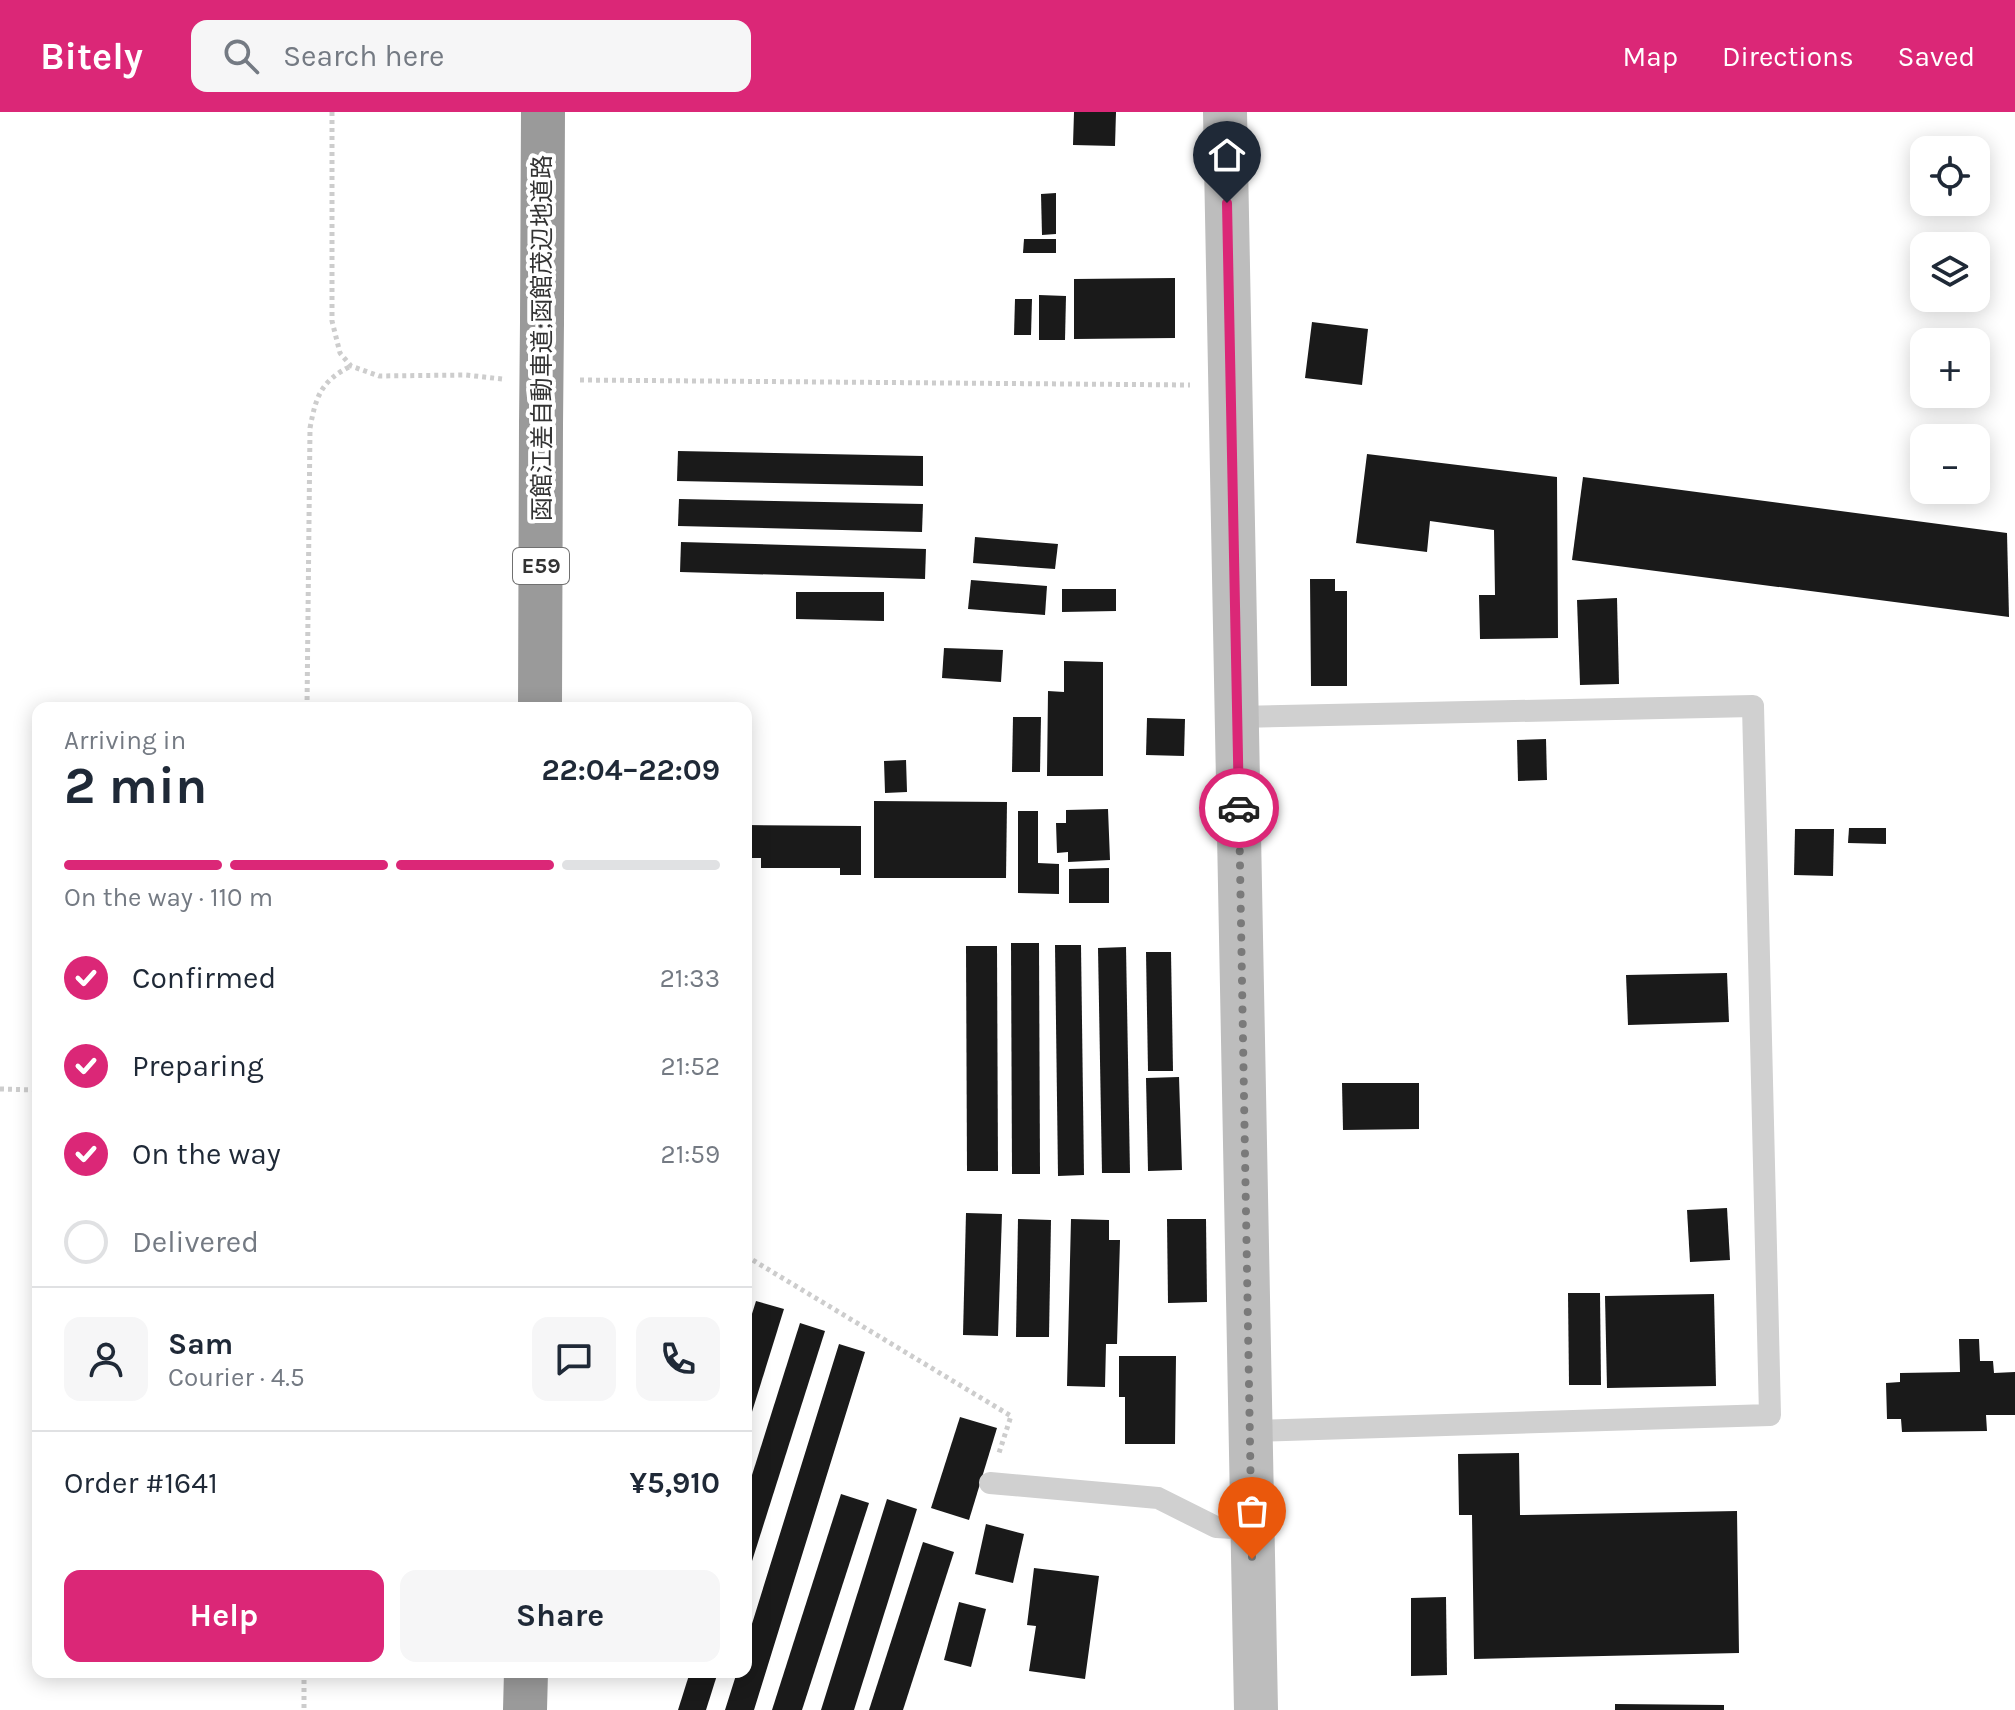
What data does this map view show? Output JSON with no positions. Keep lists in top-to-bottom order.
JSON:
{
  "streets": {
    "highway": ["函館江差自動車道;函館茂辺地道路", "E59"]
  },
  "page": {
    "header": "Bitely",
    "search": "Search here",
    "nav": ["Map", "Directions", "Saved"],
    "map_buttons": ["+", "−"],
    "heading": ["2 min", "Arriving in", "22:04–22:09"],
    "panel": [
      "Sam",
      "Courier · 4.5",
      "Order #1641",
      "¥5,910"
    ],
    "bar": "On the way · 110 m",
    "list": [
      ["Confirmed", "21:33"],
      ["Preparing", "21:52"],
      ["On the way", "21:59"],
      "Delivered"
    ],
    "buttons": ["Help", "Share"]
  }
}
